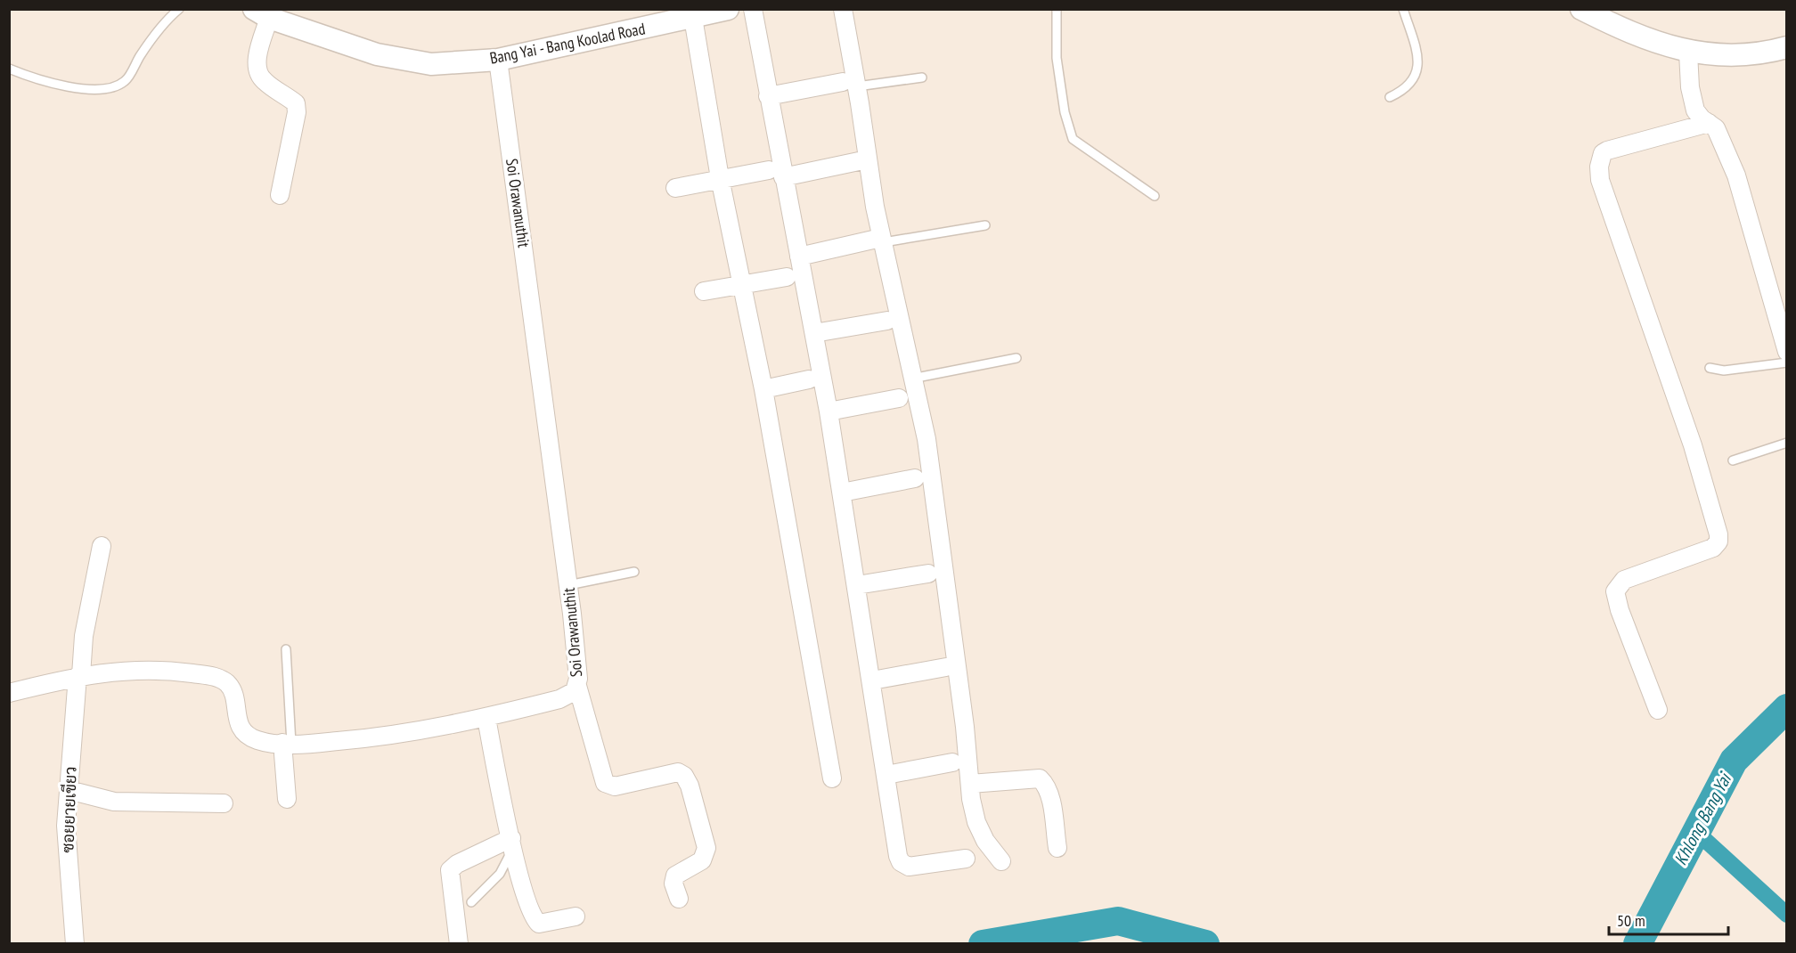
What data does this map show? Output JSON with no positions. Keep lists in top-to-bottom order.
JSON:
{
  "streets": {
    "street": ["Bang Yai - Bang Koolad Road", "Soi Orawanuthit", "ซอยยายเขียว"]
  },
  "crossings": [
    ["Bang Yai - Bang Koolad Road", "Soi Orawanuthit"],
    ["Soi Orawanuthit", "ซอยยายเขียว"]
  ],
  "water": ["Khlong Bang Yai"],
  "scale_bar": "50 m"
}
